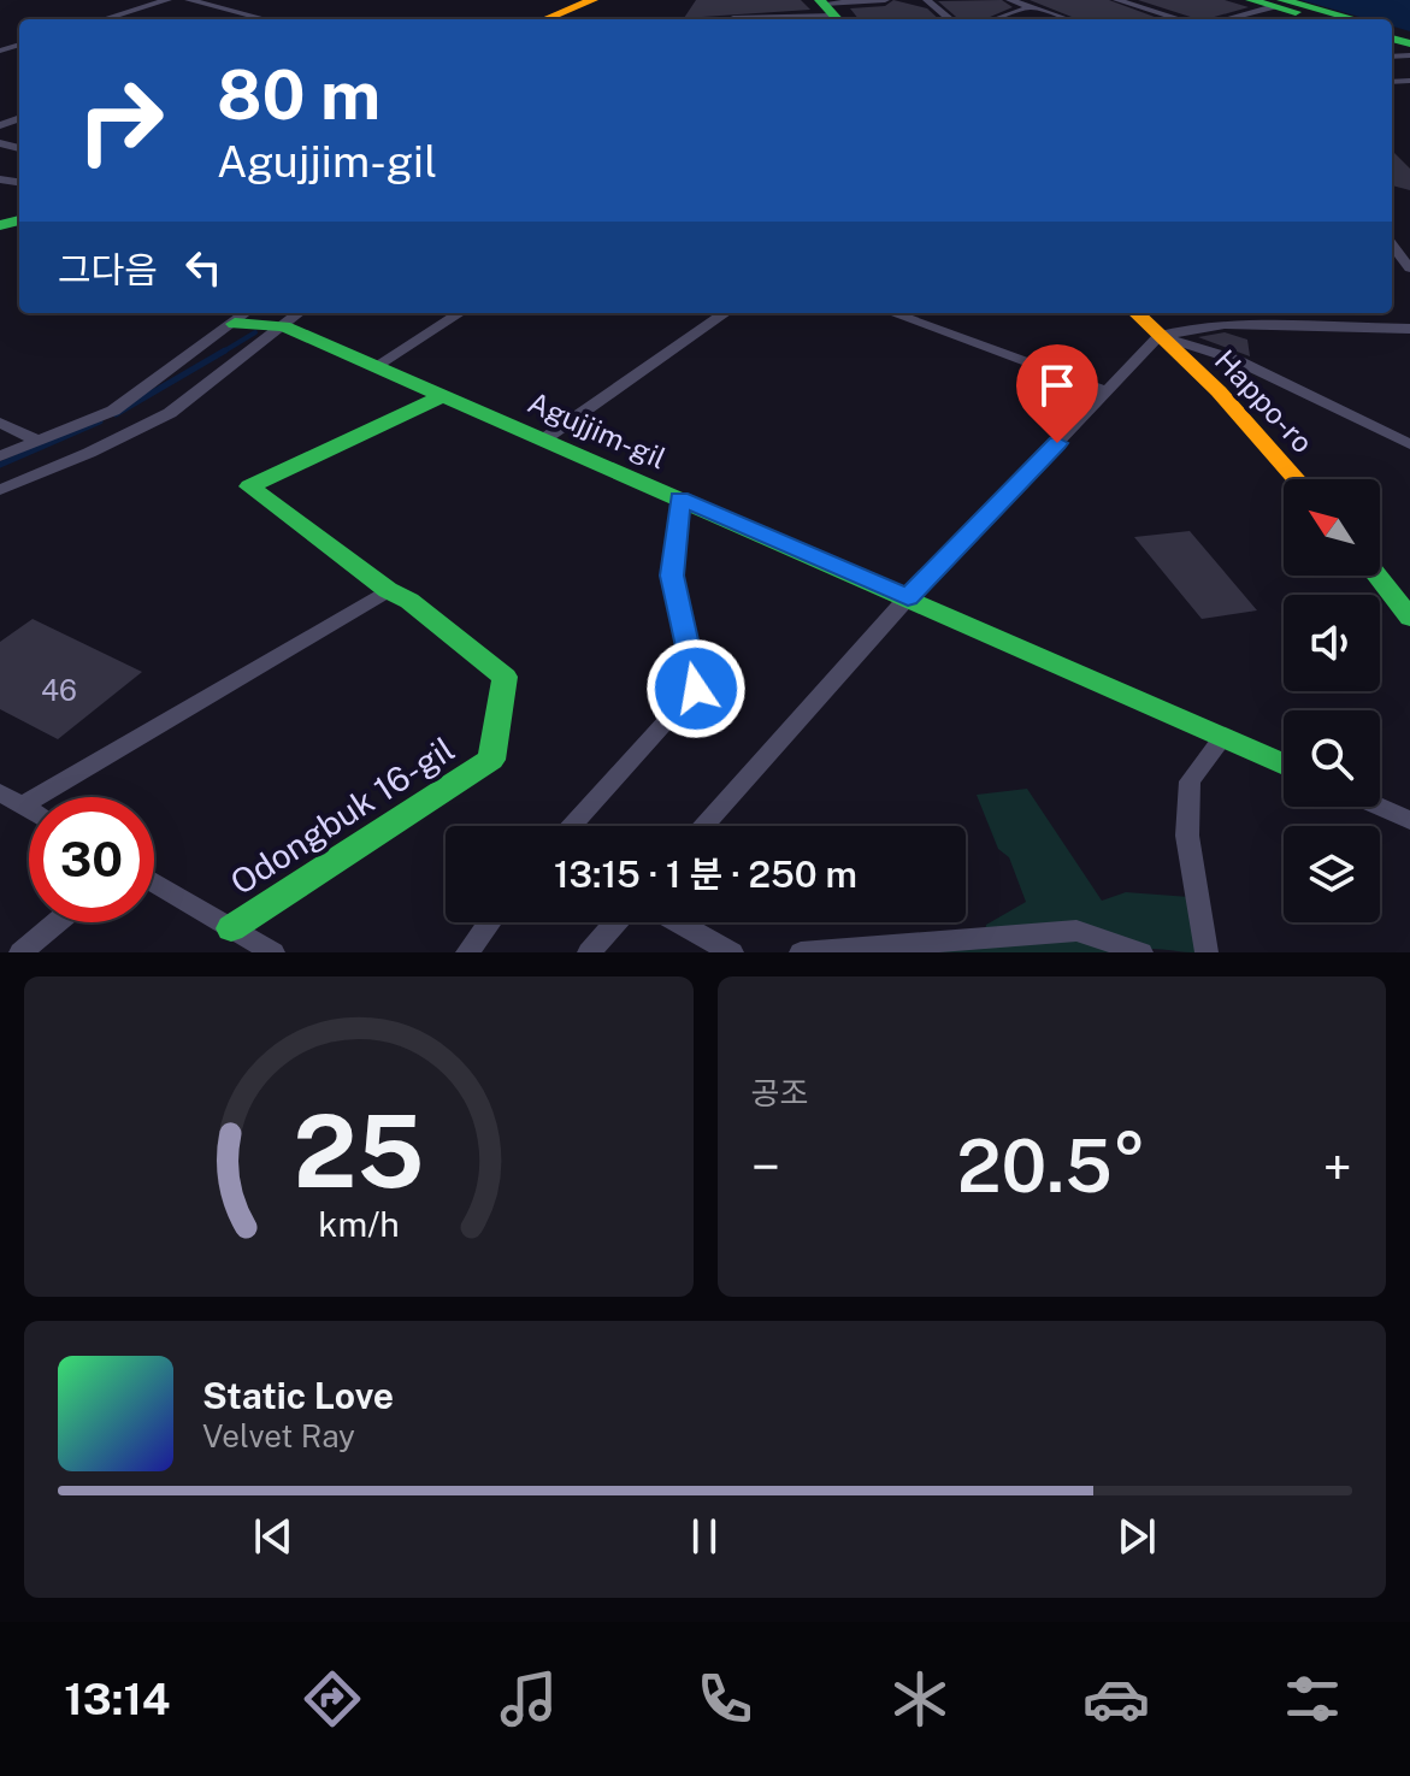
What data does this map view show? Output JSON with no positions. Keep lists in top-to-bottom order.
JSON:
{
  "streets": {
    "street": ["Happo-ro", "Agujjim-gil", "Odongbuk 16-gil"]
  },
  "crossings": [
    ["Agujjim-gil", "Odongbuk 16-gil"]
  ],
  "house_numbers": ["46"],
  "north": "top left",
  "page": {
    "turn": ["80 m", "Agujjim-gil"],
    "then": "그다음",
    "limit": "30",
    "trip": "13:15 · 1 분 · 250 m",
    "tile": "공조",
    "heat": ["−", "20.5°", "+"],
    "song": ["Static Love", "Velvet Ray"],
    "tabs": "13:14",
    "gauge": ["25", "km/h"]
  }
}
